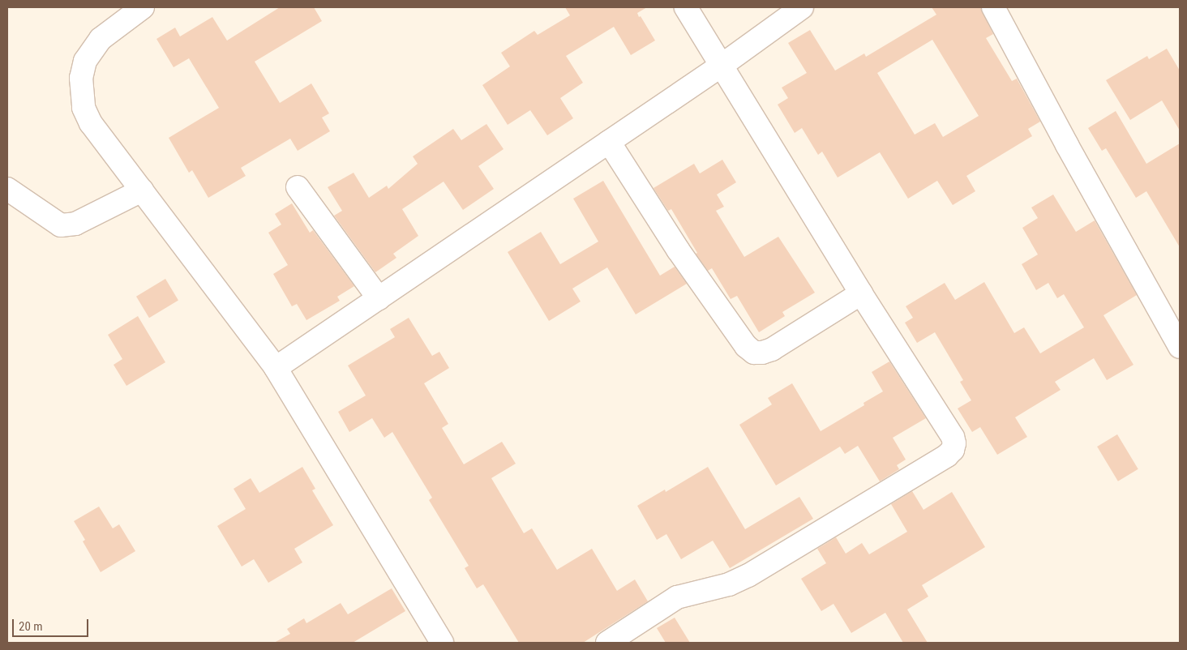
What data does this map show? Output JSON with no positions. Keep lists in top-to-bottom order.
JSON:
{
  "scale_bar": "20 m"
}
